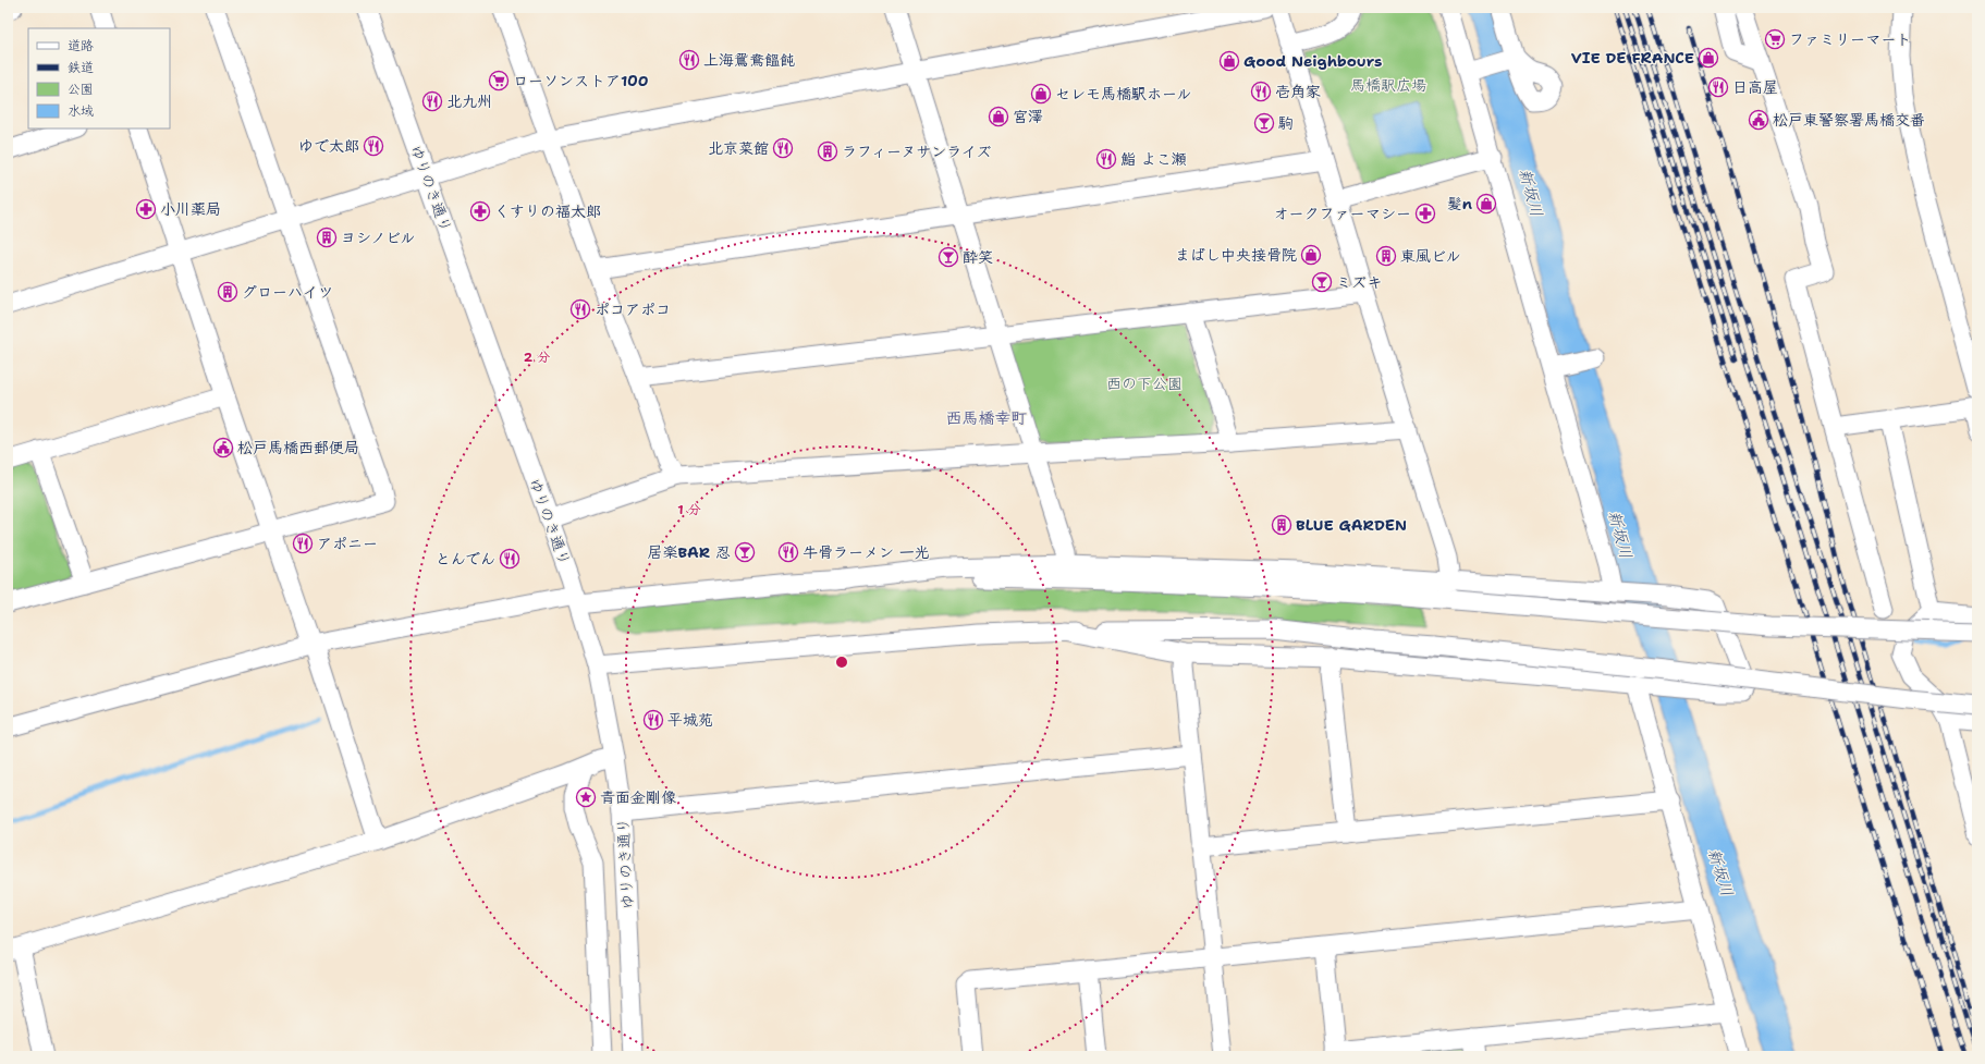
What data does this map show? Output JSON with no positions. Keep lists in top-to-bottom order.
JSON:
{
  "streets": {
    "street": ["ゆりのき通り"]
  },
  "districts": ["西馬橋幸町"],
  "water": ["新坂川"],
  "parks": ["馬橋駅広場", "西の下公園"],
  "places": {
    "supermarket": ["ファミリーマート", "ローソンストア100"],
    "shop": [
      "VIE DE FRANCE",
      "Good Neighbours",
      "セレモ馬橋駅ホール",
      "宮澤",
      "髪n",
      "まばし中央接骨院"
    ],
    "restaurant": [
      "上海鴛鴦饂飩",
      "日高屋",
      "壱角家",
      "北九州",
      "ゆで太郎",
      "北京菜館",
      "鮨 よこ瀬",
      "ポコアポコ",
      "アポニー",
      "牛骨ラーメン 一光",
      "とんでん",
      "平城苑"
    ],
    "public building": ["松戸東警察署馬橋交番", "松戸馬橋西郵便局"],
    "bar": [
      "駒",
      "酔笑",
      "ミズキ",
      "居楽BAR 忍"
    ],
    "building": [
      "ラフィーヌサンライズ",
      "ヨシノビル",
      "東風ビル",
      "グローハイツ",
      "BLUE GARDEN"
    ],
    "pharmacy": ["小川薬局", "くすりの福太郎", "オークファーマシー"],
    "place": ["青面金剛像"]
  },
  "legend": [
    "道路",
    "鉄道",
    "公園",
    "水域"
  ],
  "rings": ["2 分", "1 分"]
}
